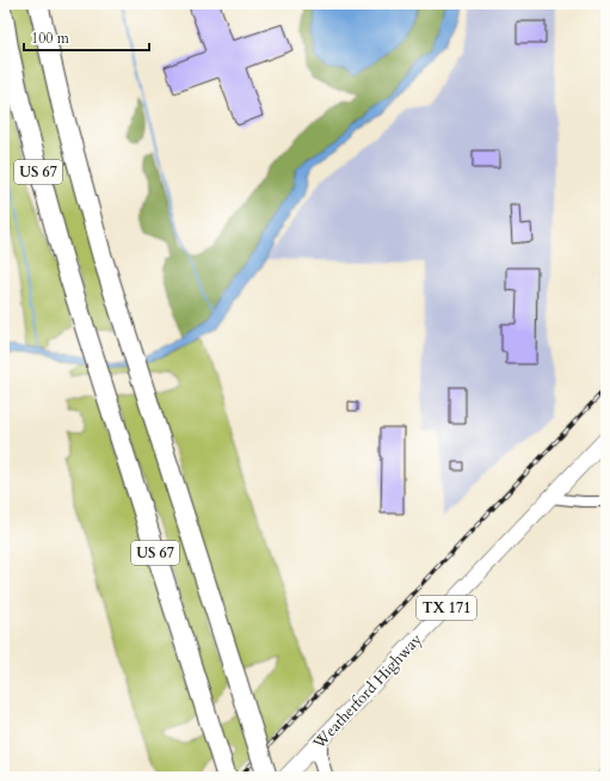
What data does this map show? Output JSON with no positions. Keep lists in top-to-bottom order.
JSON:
{
  "streets": {
    "highway": ["US 67"],
    "main road": ["TX 171", "Weatherford Highway"]
  },
  "scale_bar": "100 m"
}
